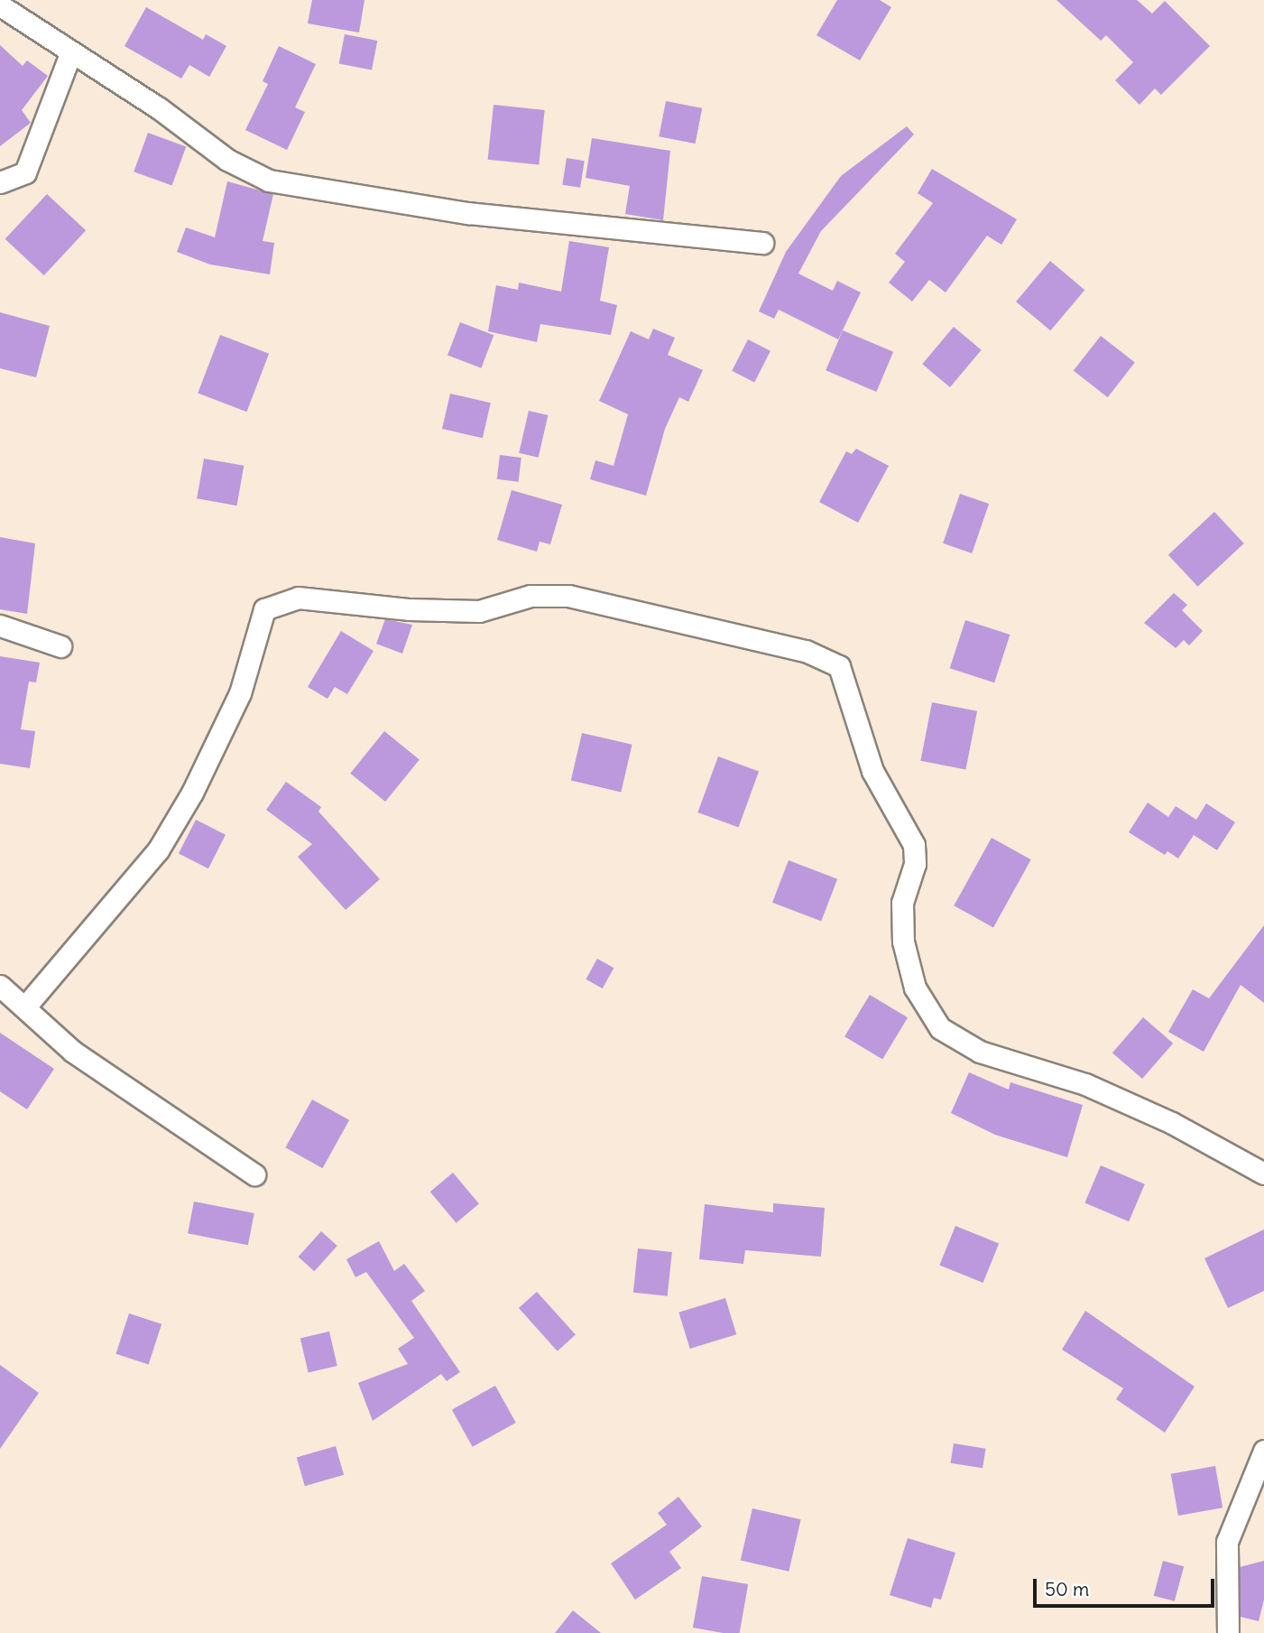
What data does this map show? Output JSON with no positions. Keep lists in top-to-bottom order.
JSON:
{
  "scale_bar": "50 m"
}
